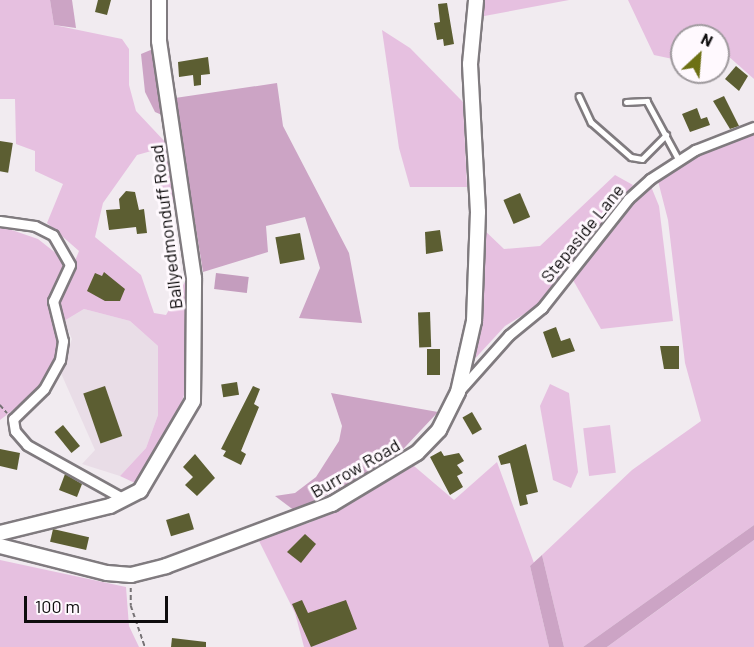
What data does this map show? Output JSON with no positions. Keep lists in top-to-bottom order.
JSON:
{
  "streets": {
    "street": ["Ballyedmonduff Road", "Stepaside Lane", "Burrow Road"]
  },
  "crossings": [
    ["Stepaside Lane", "Burrow Road"]
  ],
  "scale_bar": "100 m",
  "north": "top right"
}
